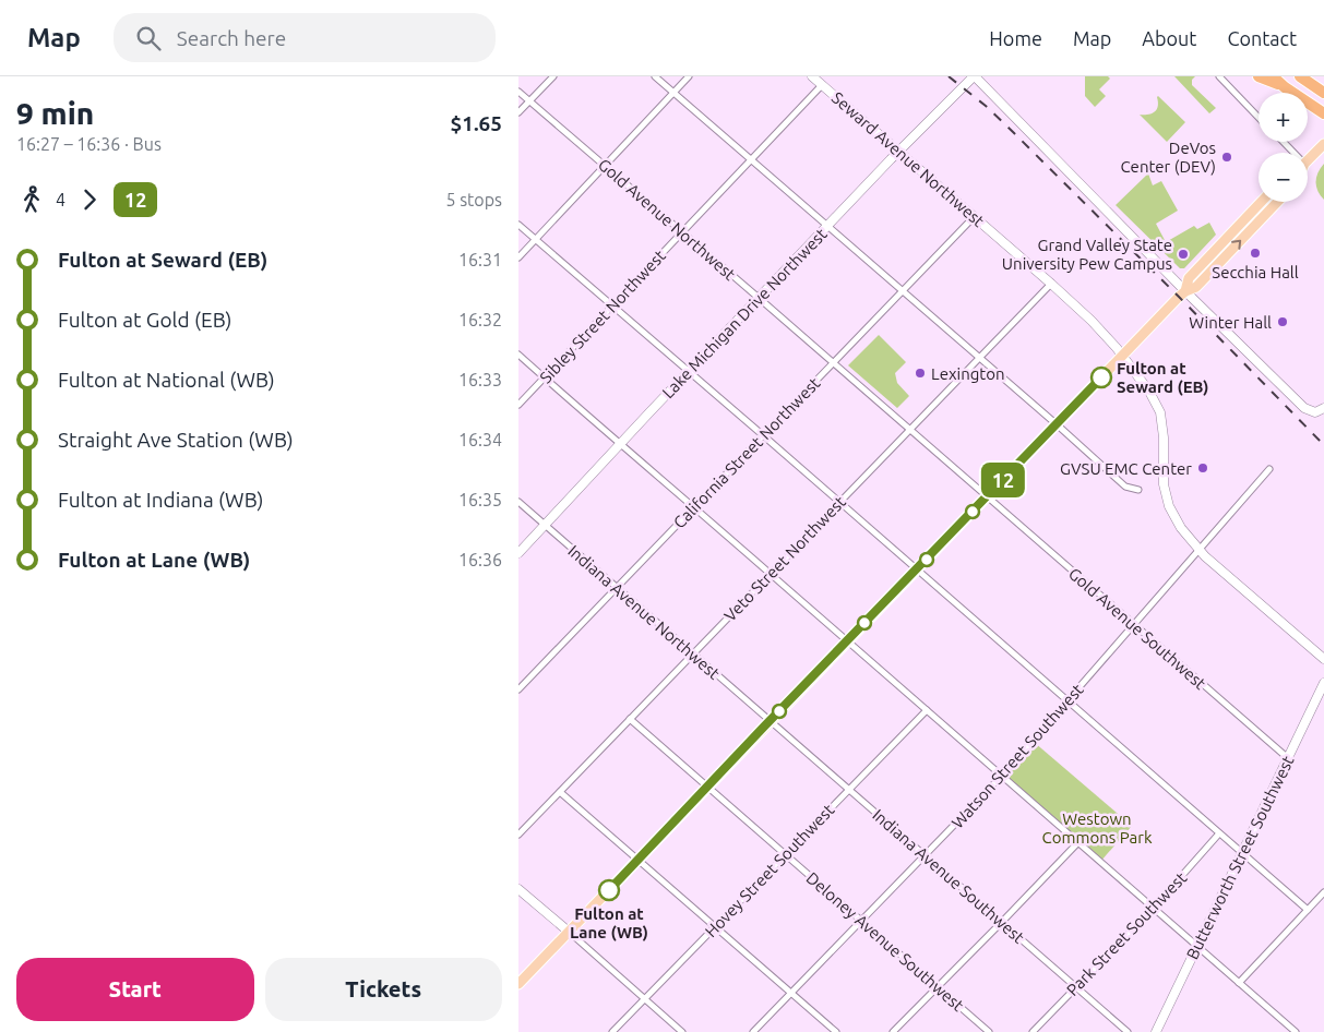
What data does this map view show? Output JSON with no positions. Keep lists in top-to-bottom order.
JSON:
{
  "streets": {
    "street": [
      "Seward Avenue Northwest",
      "Gold Avenue Northwest",
      "Lake Michigan Drive Northwest",
      "Sibley Street Northwest",
      "California Street Northwest",
      "Veto Street Northwest",
      "Indiana Avenue Northwest",
      "Gold Avenue Southwest",
      "Watson Street Southwest",
      "Butterworth Street Southwest",
      "Hovey Street Southwest",
      "Indiana Avenue Southwest",
      "Park Street Southwest",
      "Deloney Avenue Southwest"
    ]
  },
  "crossings": [
    ["Seward Avenue Northwest", "Lake Michigan Drive Northwest"],
    ["Seward Avenue Northwest", "Sibley Street Northwest"],
    ["Seward Avenue Northwest", "California Street Northwest"],
    ["Seward Avenue Northwest", "Veto Street Northwest"],
    ["Seward Avenue Northwest", "Watson Street Southwest"],
    ["Gold Avenue Northwest", "Lake Michigan Drive Northwest"],
    ["Gold Avenue Northwest", "Sibley Street Northwest"],
    ["Gold Avenue Northwest", "California Street Northwest"],
    ["Gold Avenue Northwest", "Veto Street Northwest"],
    ["Gold Avenue Northwest", "Gold Avenue Southwest"],
    ["Lake Michigan Drive Northwest", "Indiana Avenue Northwest"],
    ["California Street Northwest", "Indiana Avenue Northwest"],
    ["Veto Street Northwest", "Indiana Avenue Northwest"],
    ["Veto Street Northwest", "Deloney Avenue Southwest"],
    ["Indiana Avenue Northwest", "Indiana Avenue Southwest"],
    ["Gold Avenue Southwest", "Watson Street Southwest"],
    ["Gold Avenue Southwest", "Butterworth Street Southwest"],
    ["Watson Street Southwest", "Indiana Avenue Southwest"],
    ["Watson Street Southwest", "Deloney Avenue Southwest"],
    ["Hovey Street Southwest", "Indiana Avenue Southwest"],
    ["Hovey Street Southwest", "Deloney Avenue Southwest"],
    ["Indiana Avenue Southwest", "Park Street Southwest"]
  ],
  "parks": ["Westown Commons Park"],
  "places": [
    "DeVos Center (DEV)",
    "Secchia Hall",
    "Grand Valley State University Pew Campus",
    "Winter Hall",
    "Lexington",
    "Fulton at Seward (EB)",
    "GVSU EMC Center",
    "Fulton at Lane (WB)"
  ],
  "lines": ["bus line 12"],
  "page": {
    "header": "Map",
    "search": "Search here",
    "nav": [
      "Home",
      "Map",
      "About",
      "Contact"
    ],
    "heading": ["9 min", "16:27 – 16:36 · Bus", "$1.65"],
    "on_map": "12",
    "map_buttons": ["+", "−"],
    "legs": ["4", "12", "5 stops"],
    "list": [
      {
        "name": "Fulton at Seward (EB)",
        "value": "16:31"
      },
      {
        "name": "Fulton at Gold (EB)",
        "value": "16:32"
      },
      {
        "name": "Fulton at National (WB)",
        "value": "16:33"
      },
      {
        "name": "Straight Ave Station (WB)",
        "value": "16:34"
      },
      {
        "name": "Fulton at Indiana (WB)",
        "value": "16:35"
      },
      {
        "name": "Fulton at Lane (WB)",
        "value": "16:36"
      }
    ],
    "buttons": ["Start", "Tickets"]
  }
}
